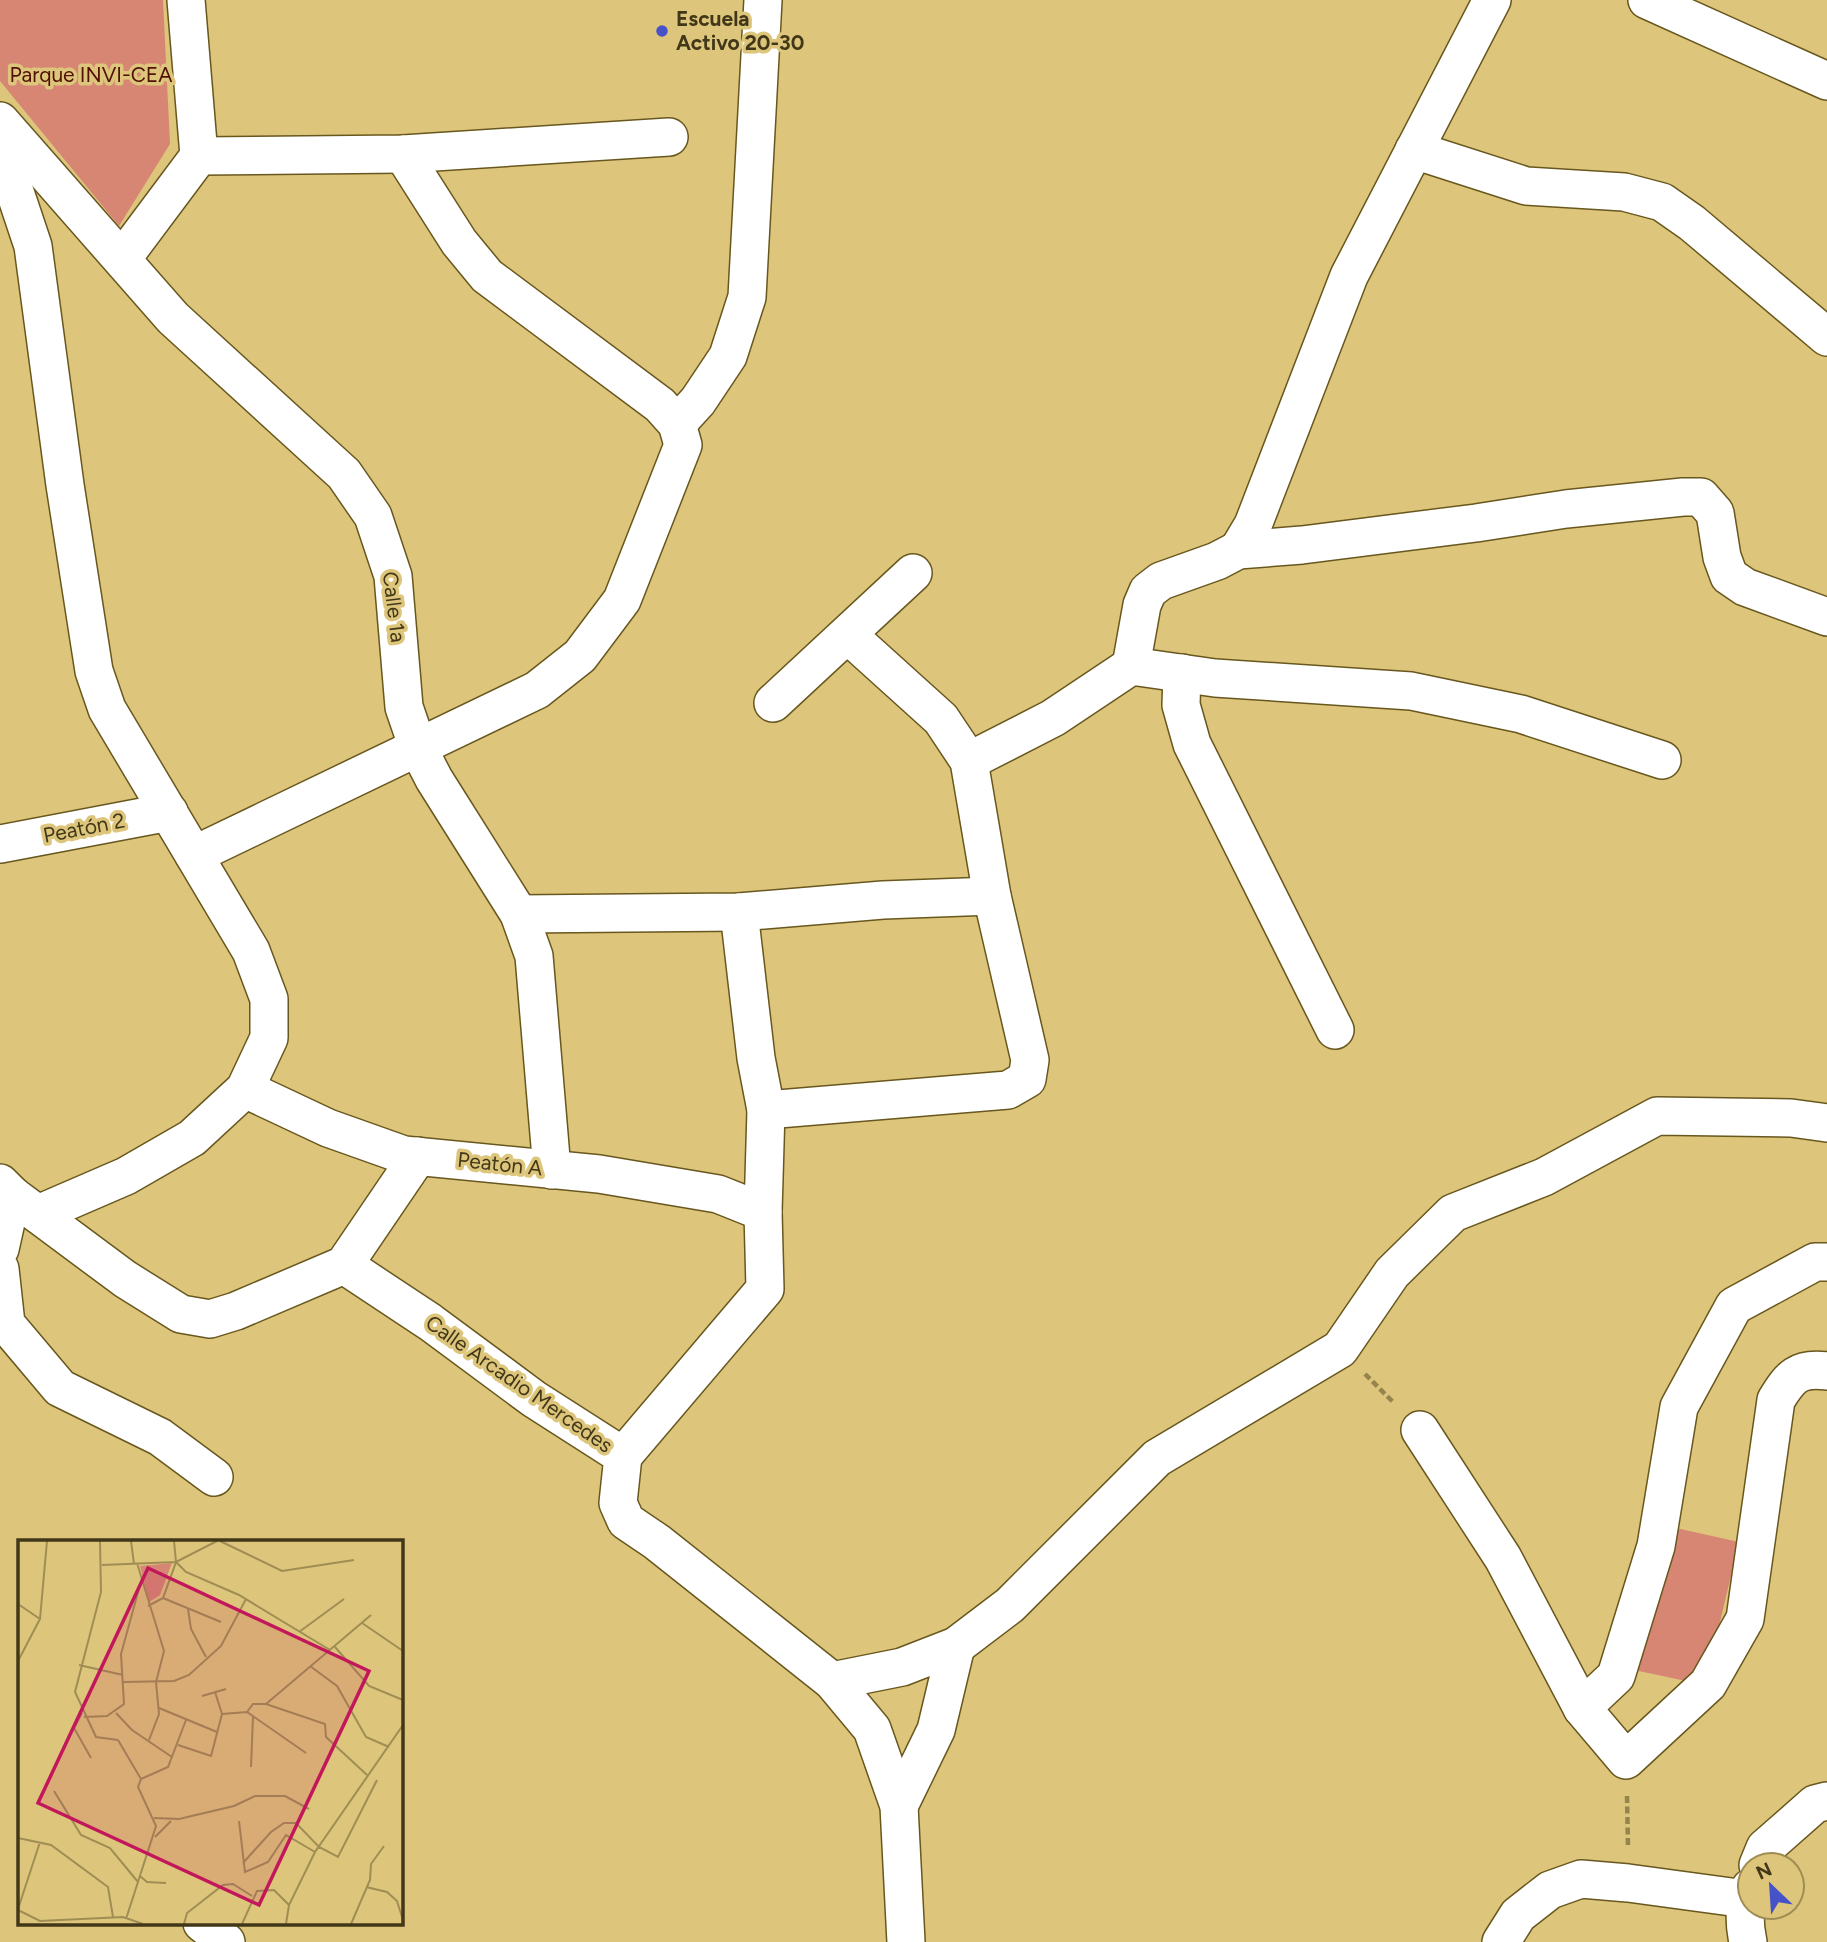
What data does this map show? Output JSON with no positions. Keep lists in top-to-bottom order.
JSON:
{
  "streets": {
    "street": [
      "Calle 1a",
      "Peatón 2",
      "Peatón A",
      "Calle Arcadio Mercedes"
    ]
  },
  "crossings": [
    ["Calle 1a", "Peatón A"]
  ],
  "parks": ["Parque INVI-CEA"],
  "places": ["Escuela Activo 20-30"],
  "north": "top left"
}
